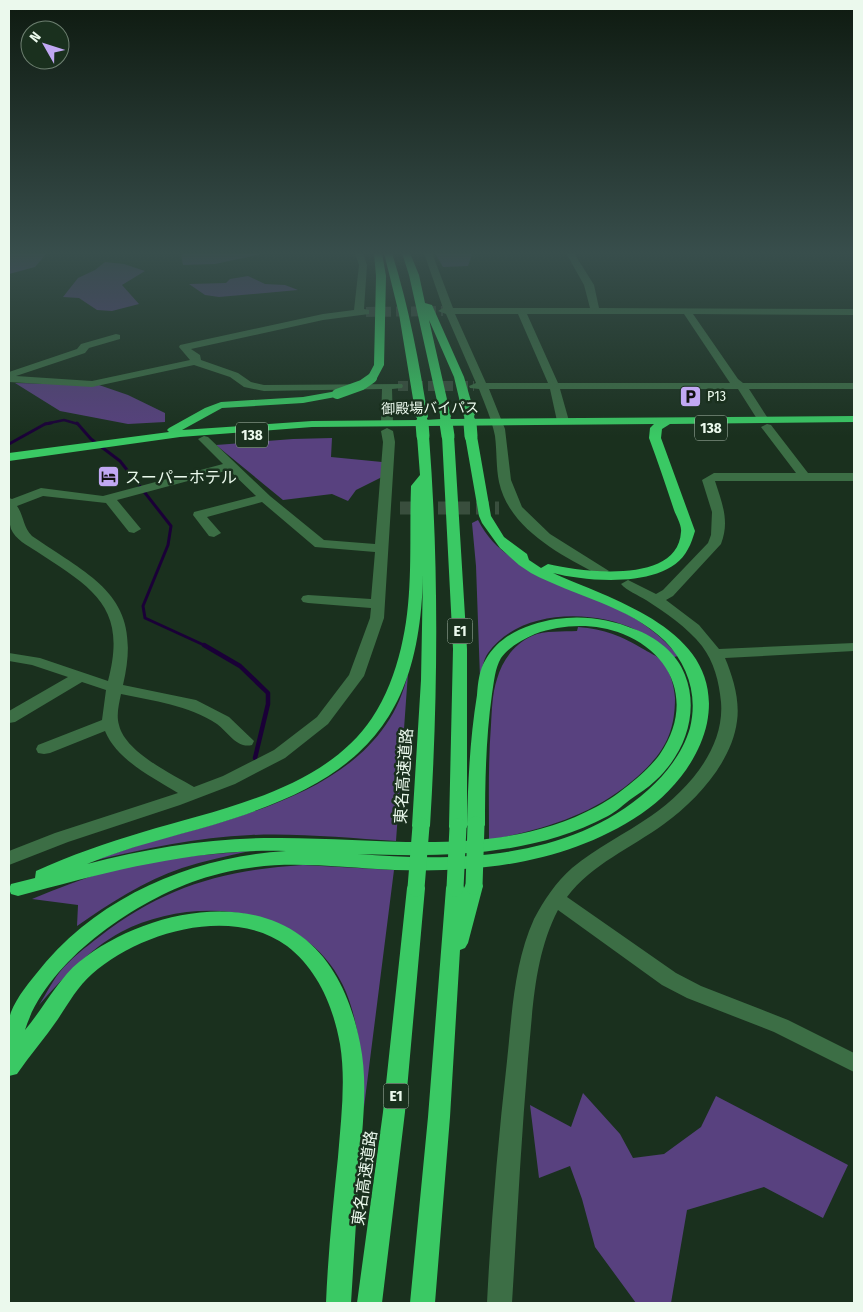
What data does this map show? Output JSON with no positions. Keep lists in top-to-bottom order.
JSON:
{
  "streets": {
    "highway": [
      "御殿場バイパス",
      "138",
      "E1",
      "東名高速道路"
    ]
  },
  "places": {
    "parking": ["P13"],
    "hotel": ["スーパーホテル"]
  },
  "north": "top left"
}
